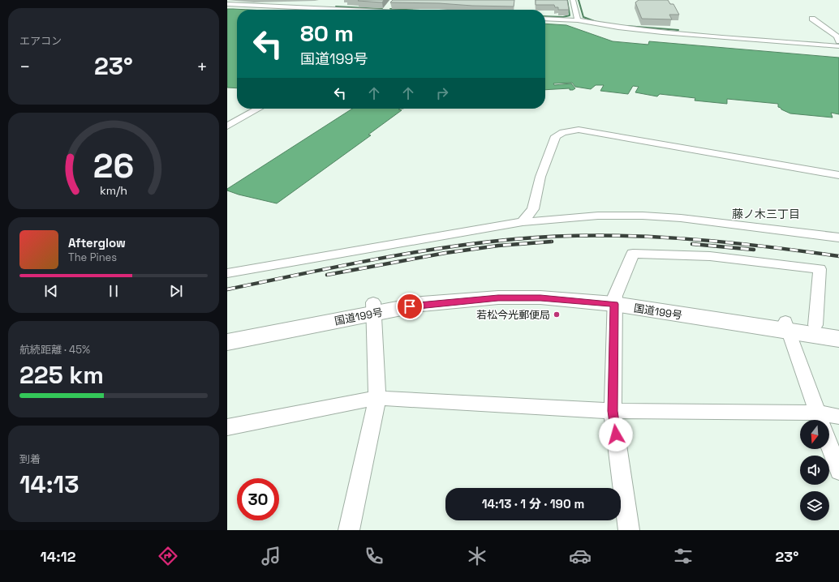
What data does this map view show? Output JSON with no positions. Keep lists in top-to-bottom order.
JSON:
{
  "streets": {
    "highway": ["国道199号"]
  },
  "districts": ["藤ノ木三丁目"],
  "places": ["若松今光郵便局"],
  "north": "bottom",
  "page": {
    "tile": [
      "エアコン",
      ["航続距離 · 45%", "225 km"],
      ["到着", "14:13"]
    ],
    "turn": ["80 m", "国道199号"],
    "heat": ["−", "23°", "+"],
    "song": ["Afterglow", "The Pines"],
    "limit": "30",
    "trip": "14:13 · 1 分 · 190 m",
    "tabs": ["14:12", "23°"],
    "gauge": ["26", "km/h"]
  }
}
